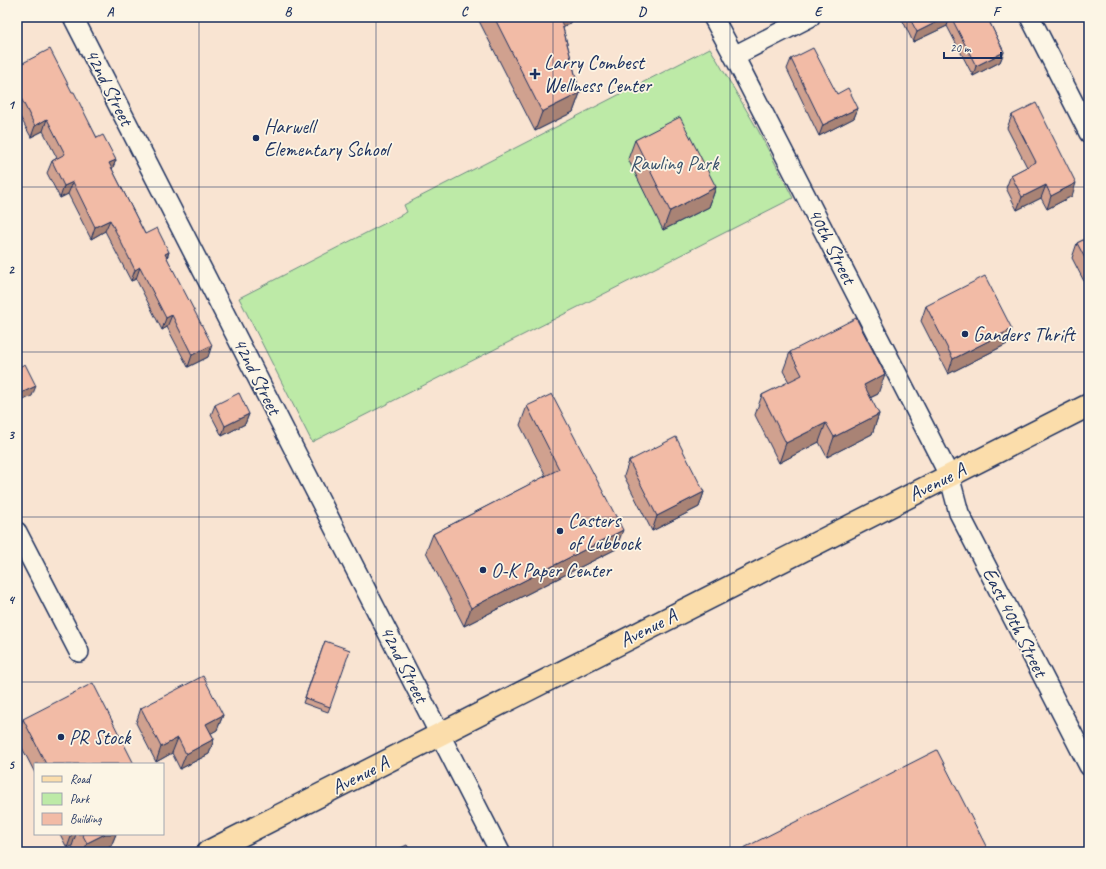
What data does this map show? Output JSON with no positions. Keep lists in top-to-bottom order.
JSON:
{
  "streets": {
    "main road": ["Avenue A"],
    "street": ["42nd Street", "40th Street", "East 40th Street"]
  },
  "crossings": [
    ["42nd Street", "Avenue A"],
    ["40th Street", "Avenue A"],
    ["40th Street", "East 40th Street"],
    ["Avenue A", "East 40th Street"]
  ],
  "parks": ["Rawling Park"],
  "places": {
    "health": ["Larry Combest Wellness Center"],
    "other": [
      "Harwell Elementary School",
      "Ganders Thrift",
      "Casters of Lubbock",
      "O-K Paper Center",
      "PR Stock"
    ]
  },
  "legend": ["Road", "Park", "Building"],
  "scale_bar": "20 m",
  "grid": {
    "columns": [
      "A",
      "B",
      "C",
      "D",
      "E",
      "F"
    ],
    "rows": [
      "1",
      "2",
      "3",
      "4",
      "5"
    ]
  }
}
